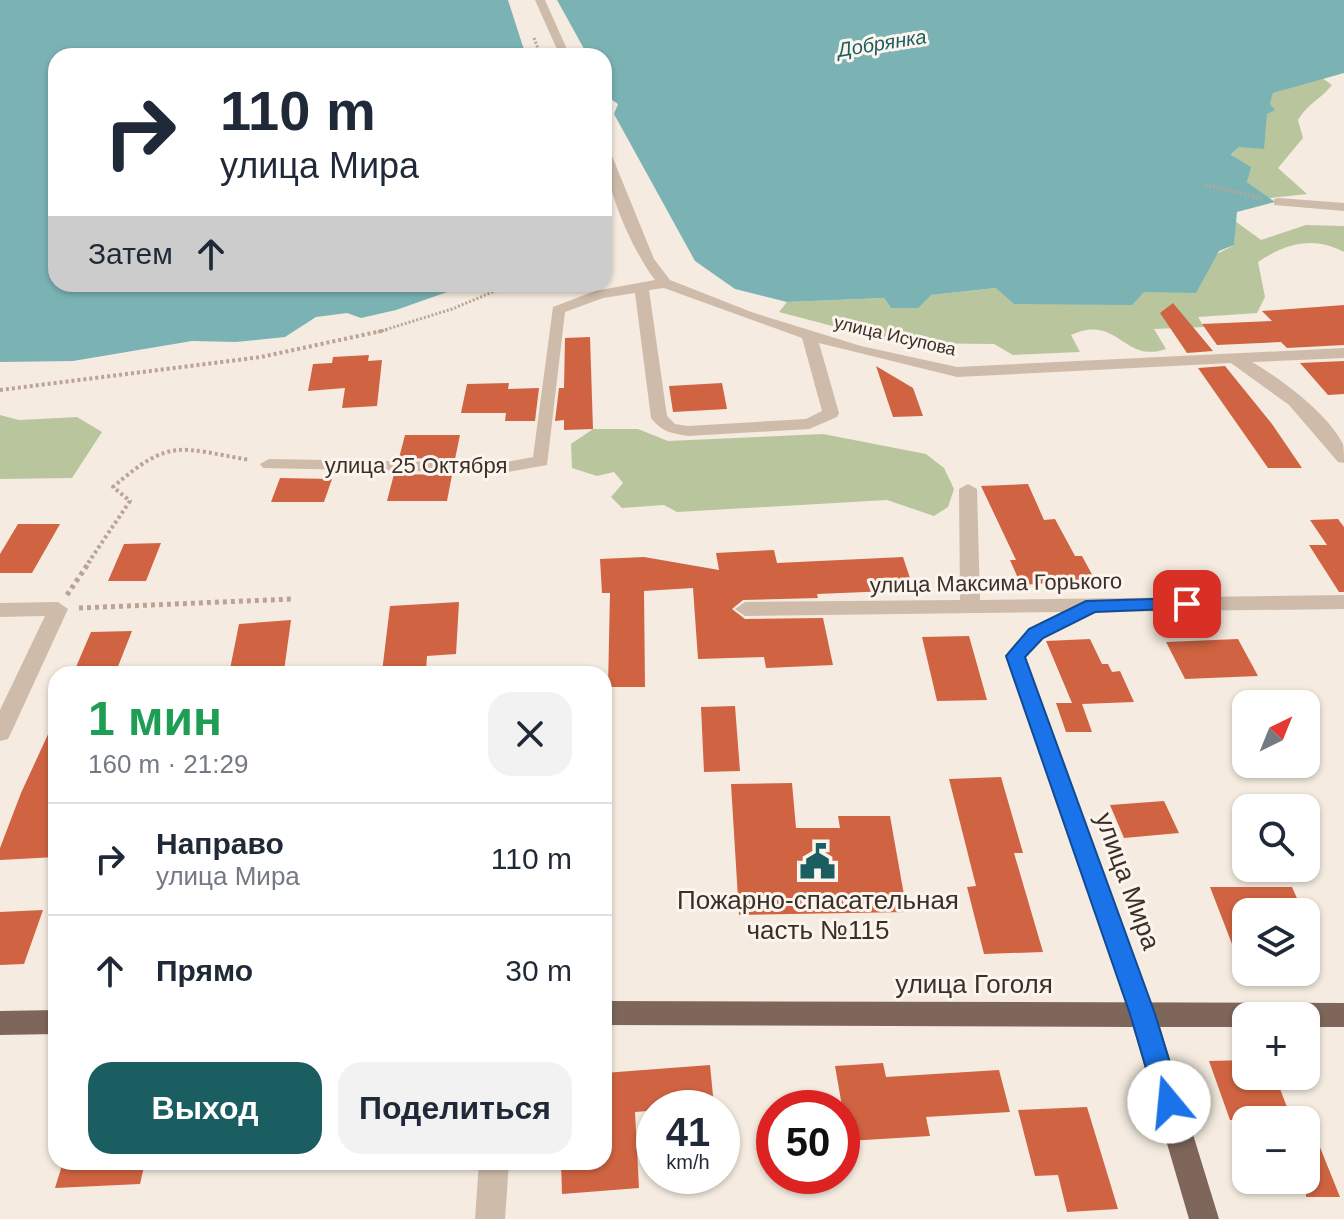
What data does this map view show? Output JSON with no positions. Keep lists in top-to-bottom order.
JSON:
{
  "streets": {
    "main road": ["улица Мира", "улица Гоголя"],
    "street": ["улица Исупова", "улица 25 Октября", "улица Максима Горького"]
  },
  "crossings": [
    ["улица Исупова", "улица 25 Октября"],
    ["улица Максима Горького", "улица Мира"],
    ["улица Мира", "улица Гоголя"]
  ],
  "water": ["Добрянка"],
  "places": {
    "public building": ["Пожарно-спасательная часть №115"]
  },
  "north": "top right",
  "page": {
    "turn": ["110 m", "улица Мира"],
    "then": "Затем",
    "heading": ["1 мин", "160 m · 21:29"],
    "map_buttons": ["+", "−"],
    "list": [
      {
        "name": "Направо",
        "note": "улица Мира",
        "value": "110 m"
      },
      {
        "name": "Прямо",
        "value": "30 m"
      }
    ],
    "buttons": ["Выход", "Поделиться"],
    "speed": "41 km/h",
    "limit": "50"
  }
}
